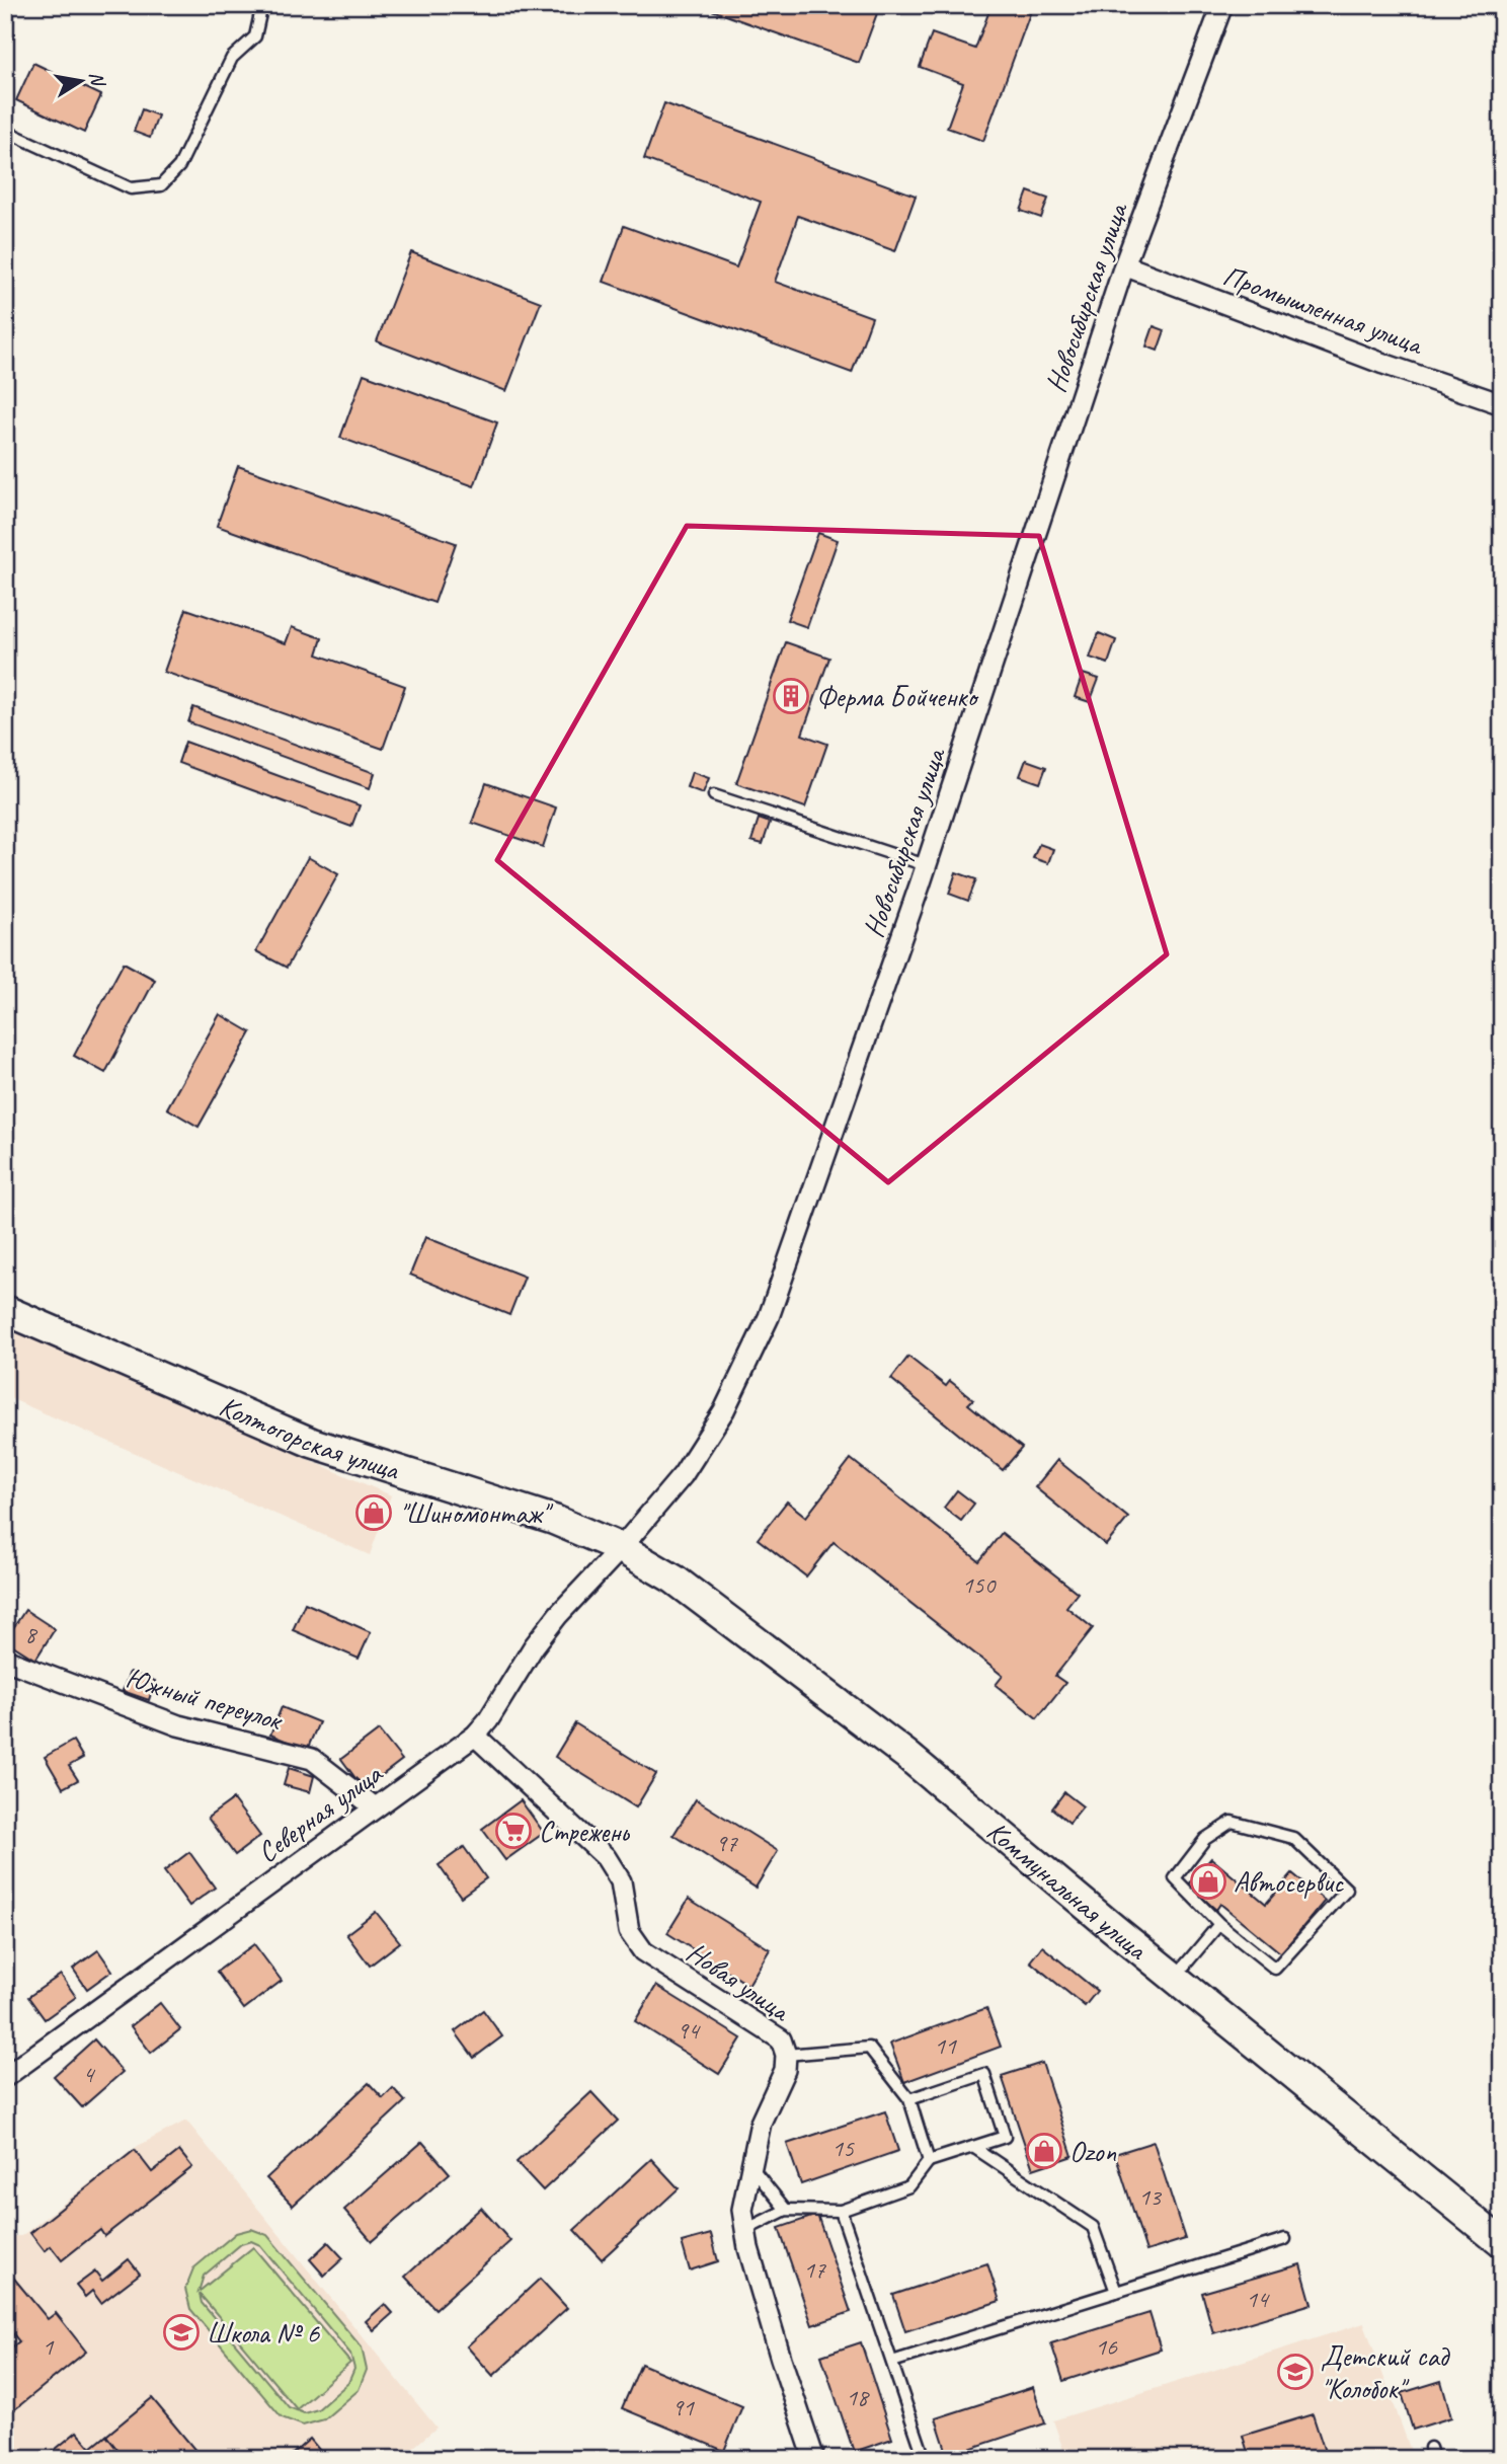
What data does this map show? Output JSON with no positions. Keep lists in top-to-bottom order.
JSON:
{
  "streets": {
    "main road": ["Колтогорская улица", "Коммунальная улица"],
    "street": [
      "Новосибирская улица",
      "Промышленная улица",
      "Южный переулок",
      "Северная улица",
      "Новая улица"
    ]
  },
  "crossings": [
    ["Новосибирская улица", "Промышленная улица"],
    ["Новосибирская улица", "Колтогорская улица"],
    ["Новосибирская улица", "Северная улица"],
    ["Новосибирская улица", "Коммунальная улица"],
    ["Колтогорская улица", "Северная улица"],
    ["Колтогорская улица", "Коммунальная улица"],
    ["Южный переулок", "Северная улица"],
    ["Северная улица", "Коммунальная улица"],
    ["Северная улица", "Новая улица"]
  ],
  "places": {
    "building": ["Ферма Бойченко"],
    "shop": ["\"Шиномонтаж\"", "Автосервис", "Ozon"],
    "supermarket": ["Стрежень"],
    "school or university": ["Школа № 6", "Детский сад \"Колобок\""]
  },
  "house_numbers": [
    "150",
    "8",
    "97",
    "94",
    "11",
    "4",
    "15",
    "13",
    "17",
    "14",
    "1",
    "16",
    "18",
    "91"
  ],
  "north": "right"
}
